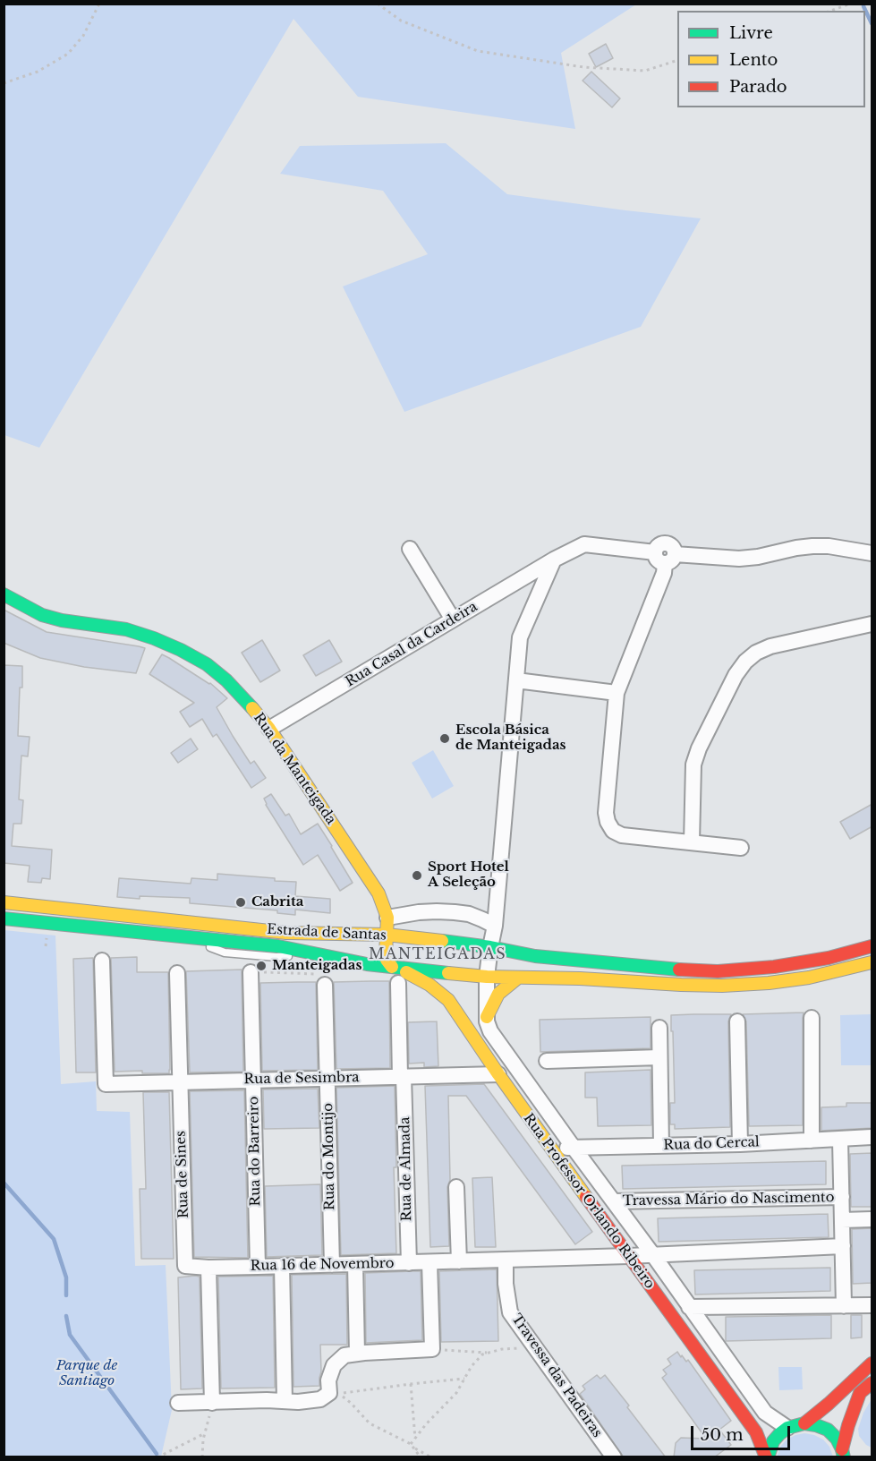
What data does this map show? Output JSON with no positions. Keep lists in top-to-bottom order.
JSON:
{
  "streets": {
    "main road": ["Rua da Manteigada", "Estrada de Santas", "Rua Professor Orlando Ribeiro"],
    "street": [
      "Rua Casal da Cardeira",
      "Rua de Sesimbra",
      "Rua do Cercal",
      "Rua do Barreiro",
      "Rua do Montijo",
      "Rua de Almada",
      "Rua de Sines",
      "Travessa Mário do Nascimento",
      "Rua 16 de Novembro",
      "Travessa das Padeiras"
    ]
  },
  "crossings": [
    ["Rua Casal da Cardeira", "Rua da Manteigada"],
    ["Rua Casal da Cardeira", "Rua Professor Orlando Ribeiro"],
    ["Rua da Manteigada", "Estrada de Santas"],
    ["Rua da Manteigada", "Rua Professor Orlando Ribeiro"],
    ["Estrada de Santas", "Rua Professor Orlando Ribeiro"],
    ["Rua de Sesimbra", "Rua do Barreiro"],
    ["Rua de Sesimbra", "Rua do Montijo"],
    ["Rua de Sesimbra", "Rua de Almada"],
    ["Rua de Sesimbra", "Rua de Sines"],
    ["Rua de Sesimbra", "Rua Professor Orlando Ribeiro"],
    ["Rua do Cercal", "Rua Professor Orlando Ribeiro"],
    ["Rua do Barreiro", "Rua 16 de Novembro"],
    ["Rua do Montijo", "Rua 16 de Novembro"],
    ["Rua de Almada", "Rua 16 de Novembro"],
    ["Rua de Sines", "Rua 16 de Novembro"],
    ["Travessa Mário do Nascimento", "Rua Professor Orlando Ribeiro"],
    ["Rua Professor Orlando Ribeiro", "Rua 16 de Novembro"],
    ["Rua 16 de Novembro", "Travessa das Padeiras"]
  ],
  "districts": ["MANTEIGADAS"],
  "parks": ["Parque de Santiago"],
  "places": [
    "Escola Básica de Manteigadas",
    "Sport Hotel A Seleção",
    "Cabrita",
    "Manteigadas"
  ],
  "legend": ["Livre", "Lento", "Parado"],
  "scale_bar": "50 m"
}
